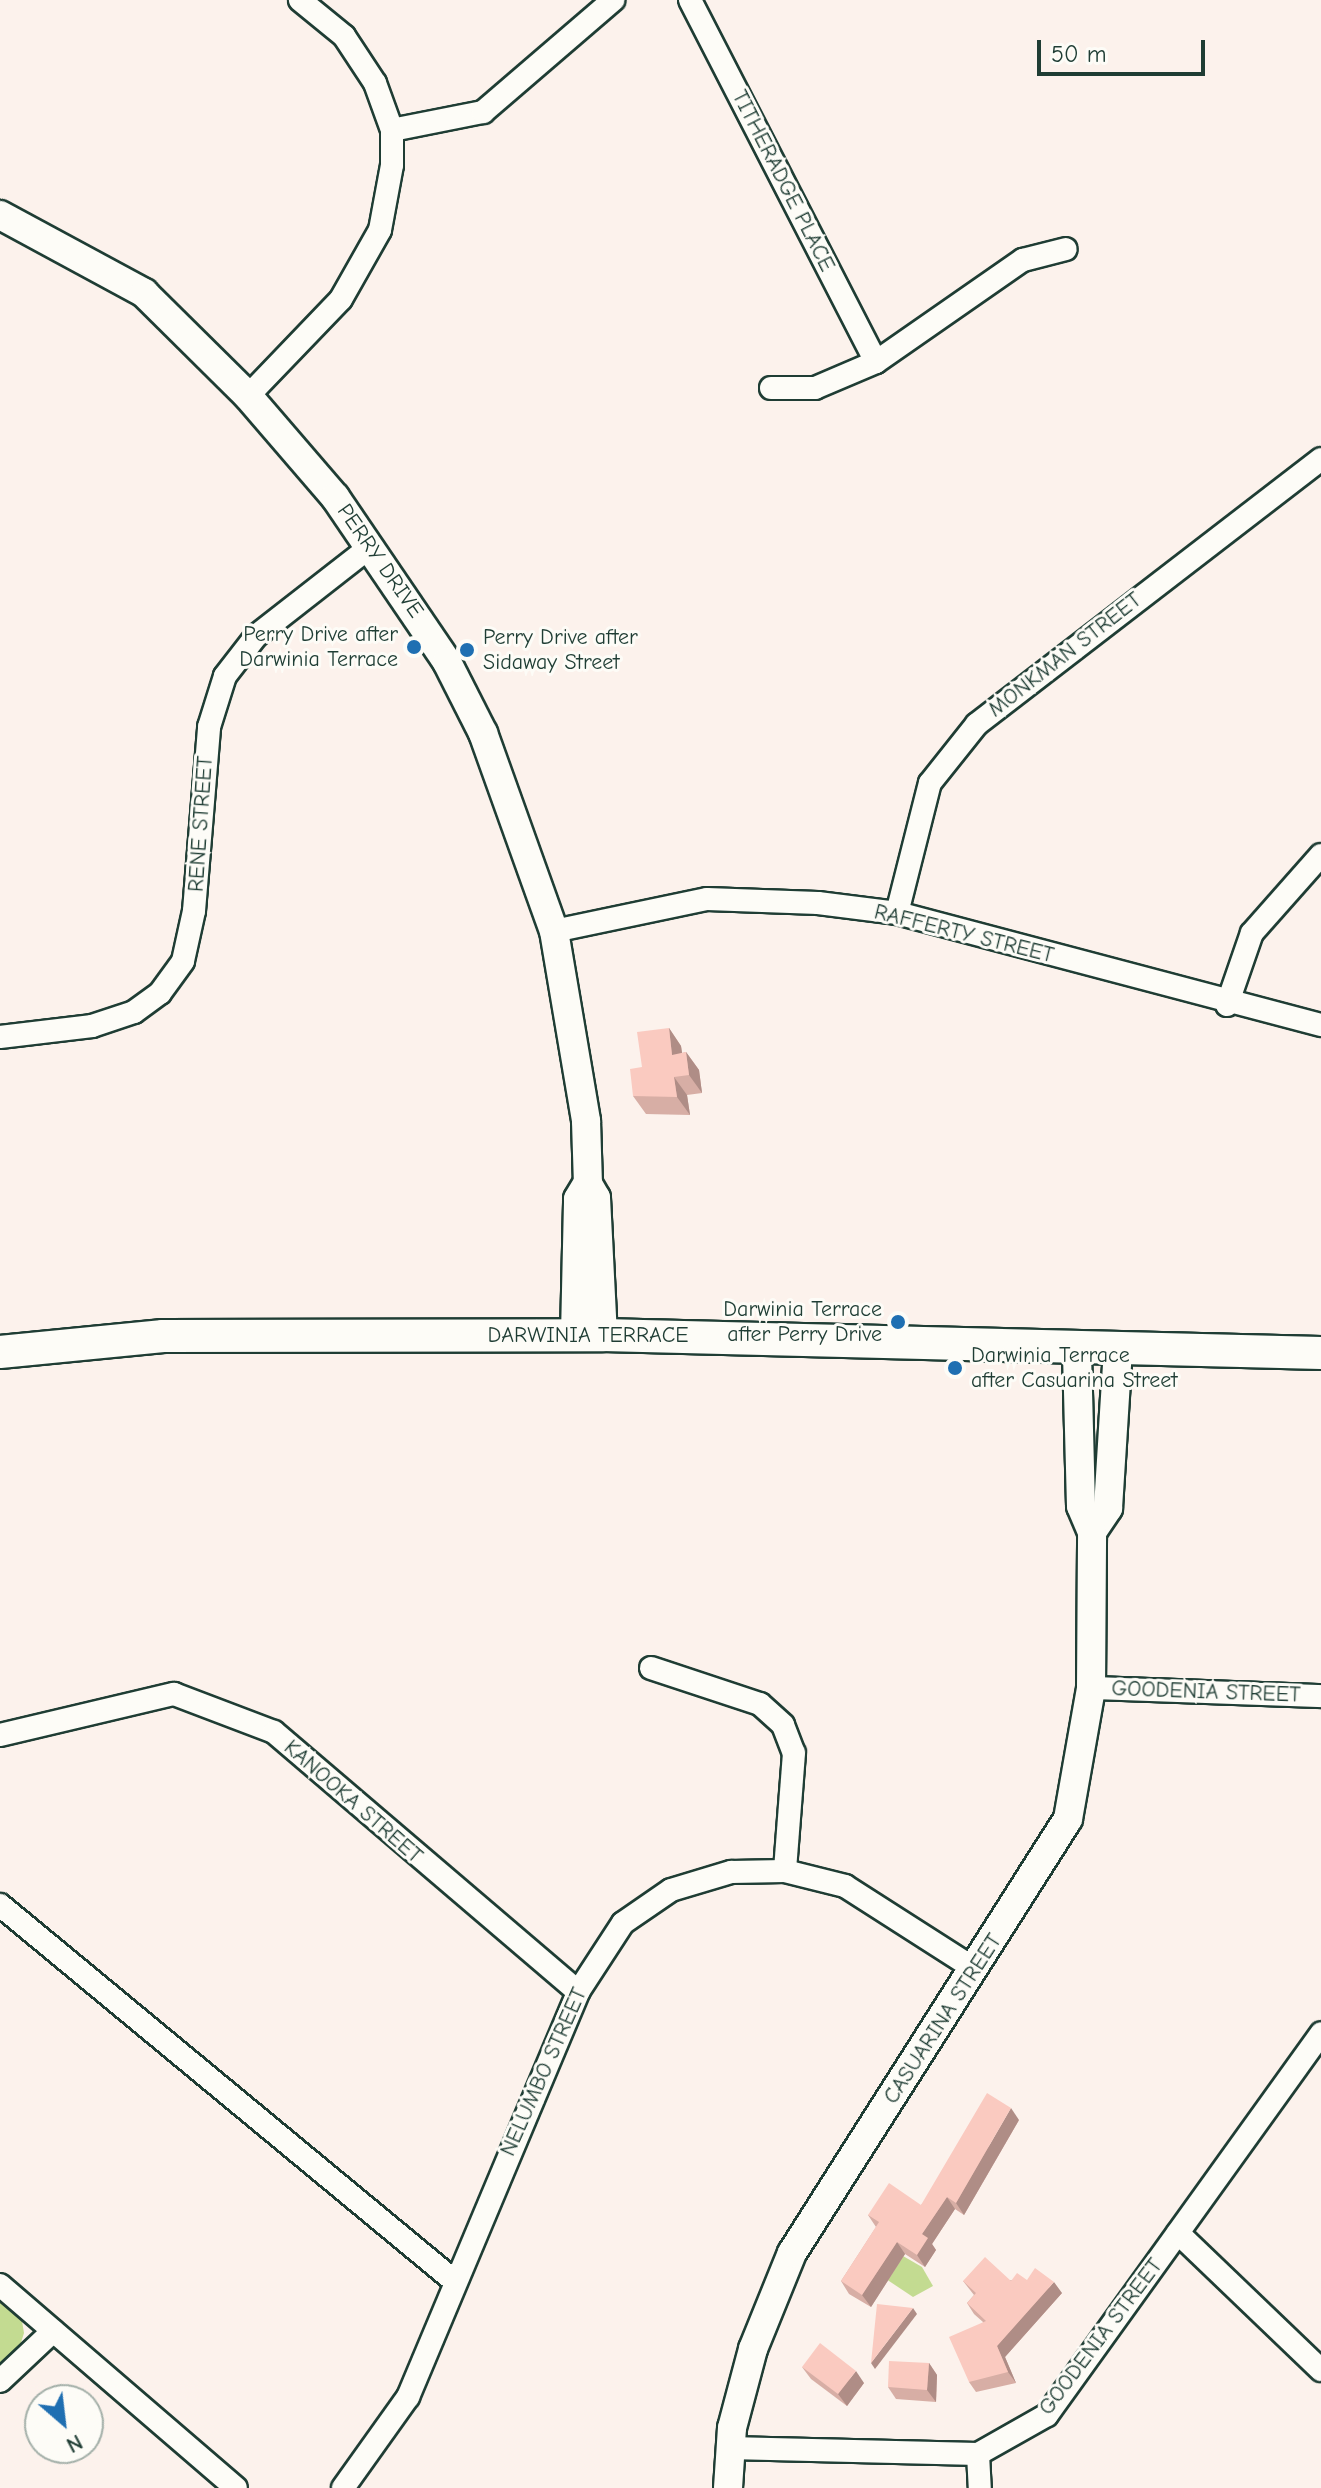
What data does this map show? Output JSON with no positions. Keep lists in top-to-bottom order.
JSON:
{
  "streets": {
    "main road": ["DARWINIA TERRACE"],
    "street": [
      "TITHERADGE PLACE",
      "PERRY DRIVE",
      "MONKMAN STREET",
      "RENE STREET",
      "RAFFERTY STREET",
      "GOODENIA STREET",
      "KANOOKA STREET",
      "CASUARINA STREET",
      "NELUMBO STREET"
    ]
  },
  "crossings": [
    ["PERRY DRIVE", "RENE STREET"],
    ["PERRY DRIVE", "RAFFERTY STREET"],
    ["PERRY DRIVE", "DARWINIA TERRACE"],
    ["MONKMAN STREET", "RAFFERTY STREET"],
    ["DARWINIA TERRACE", "CASUARINA STREET"],
    ["GOODENIA STREET", "CASUARINA STREET"],
    ["KANOOKA STREET", "NELUMBO STREET"],
    ["CASUARINA STREET", "NELUMBO STREET"]
  ],
  "places": [
    "Perry Drive after Darwinia Terrace",
    "Perry Drive after Sidaway Street",
    "Darwinia Terrace after Perry Drive",
    "Darwinia Terrace after Casuarina Street"
  ],
  "scale_bar": "50 m",
  "north": "bottom right"
}
